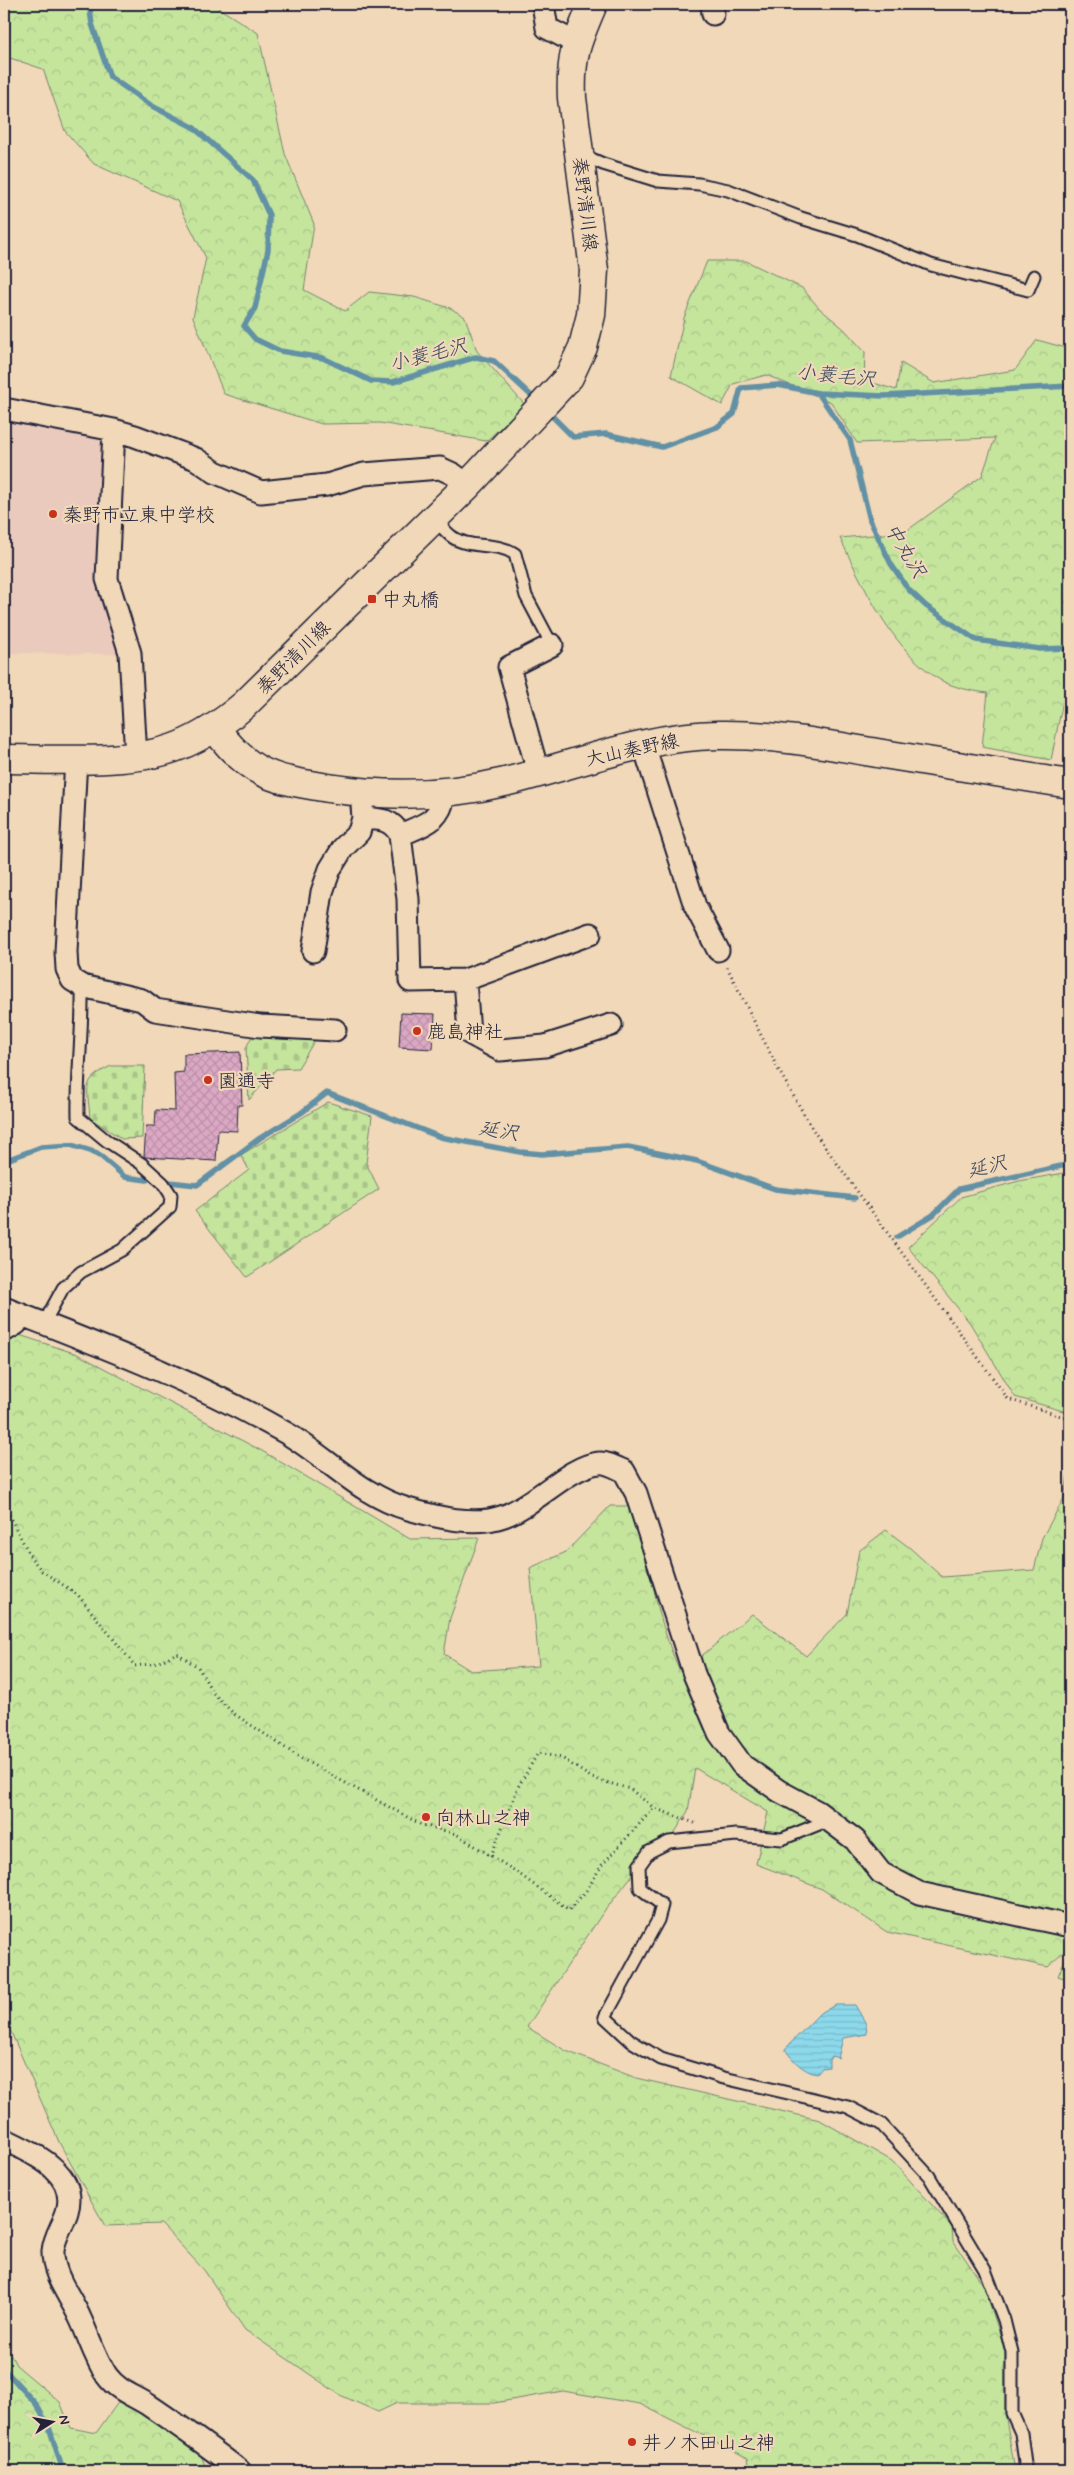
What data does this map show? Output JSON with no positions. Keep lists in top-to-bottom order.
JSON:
{
  "streets": {
    "main road": ["秦野清川線", "大山秦野線"]
  },
  "crossings": [
    ["秦野清川線", "大山秦野線"]
  ],
  "water": ["小蓑毛沢", "中丸沢", "延沢"],
  "places": {
    "other": [
      "秦野市立東中学校",
      "鹿島神社",
      "園通寺",
      "向林山之神",
      "井ノ木田山之神"
    ],
    "transit": ["中丸橋"]
  },
  "north": "right"
}
